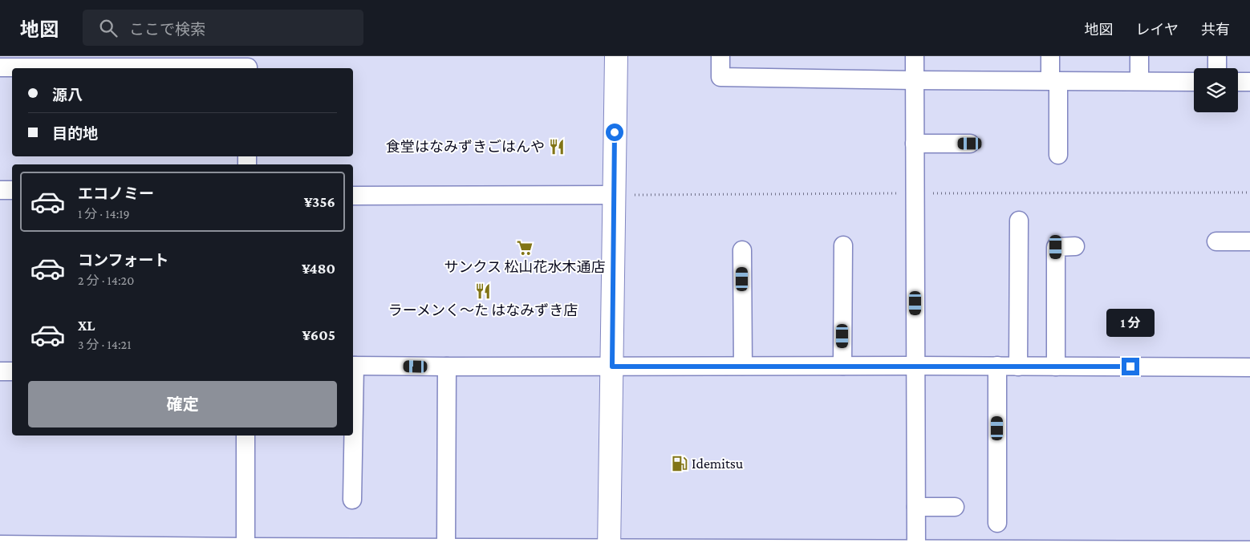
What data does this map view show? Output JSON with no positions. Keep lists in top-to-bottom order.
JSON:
{
  "places": {
    "restaurant": ["食堂はなみずきごはんや", "ラーメンく～た はなみずき店"],
    "supermarket": ["サンクス 松山花水木通店"],
    "fuel station": ["Idemitsu"]
  },
  "page": {
    "header": "地図",
    "search": "ここで検索",
    "nav": ["地図", "レイヤ", "共有"],
    "banner": ["源八", "目的地"],
    "list": [
      {
        "name": "エコノミー",
        "note": "1 分 · 14:19",
        "value": "¥356"
      },
      {
        "name": "コンフォート",
        "note": "2 分 · 14:20",
        "value": "¥480"
      },
      {
        "name": "XL",
        "note": "3 分 · 14:21",
        "value": "¥605"
      }
    ],
    "bubble": "1 分",
    "buttons": "確定"
  }
}
